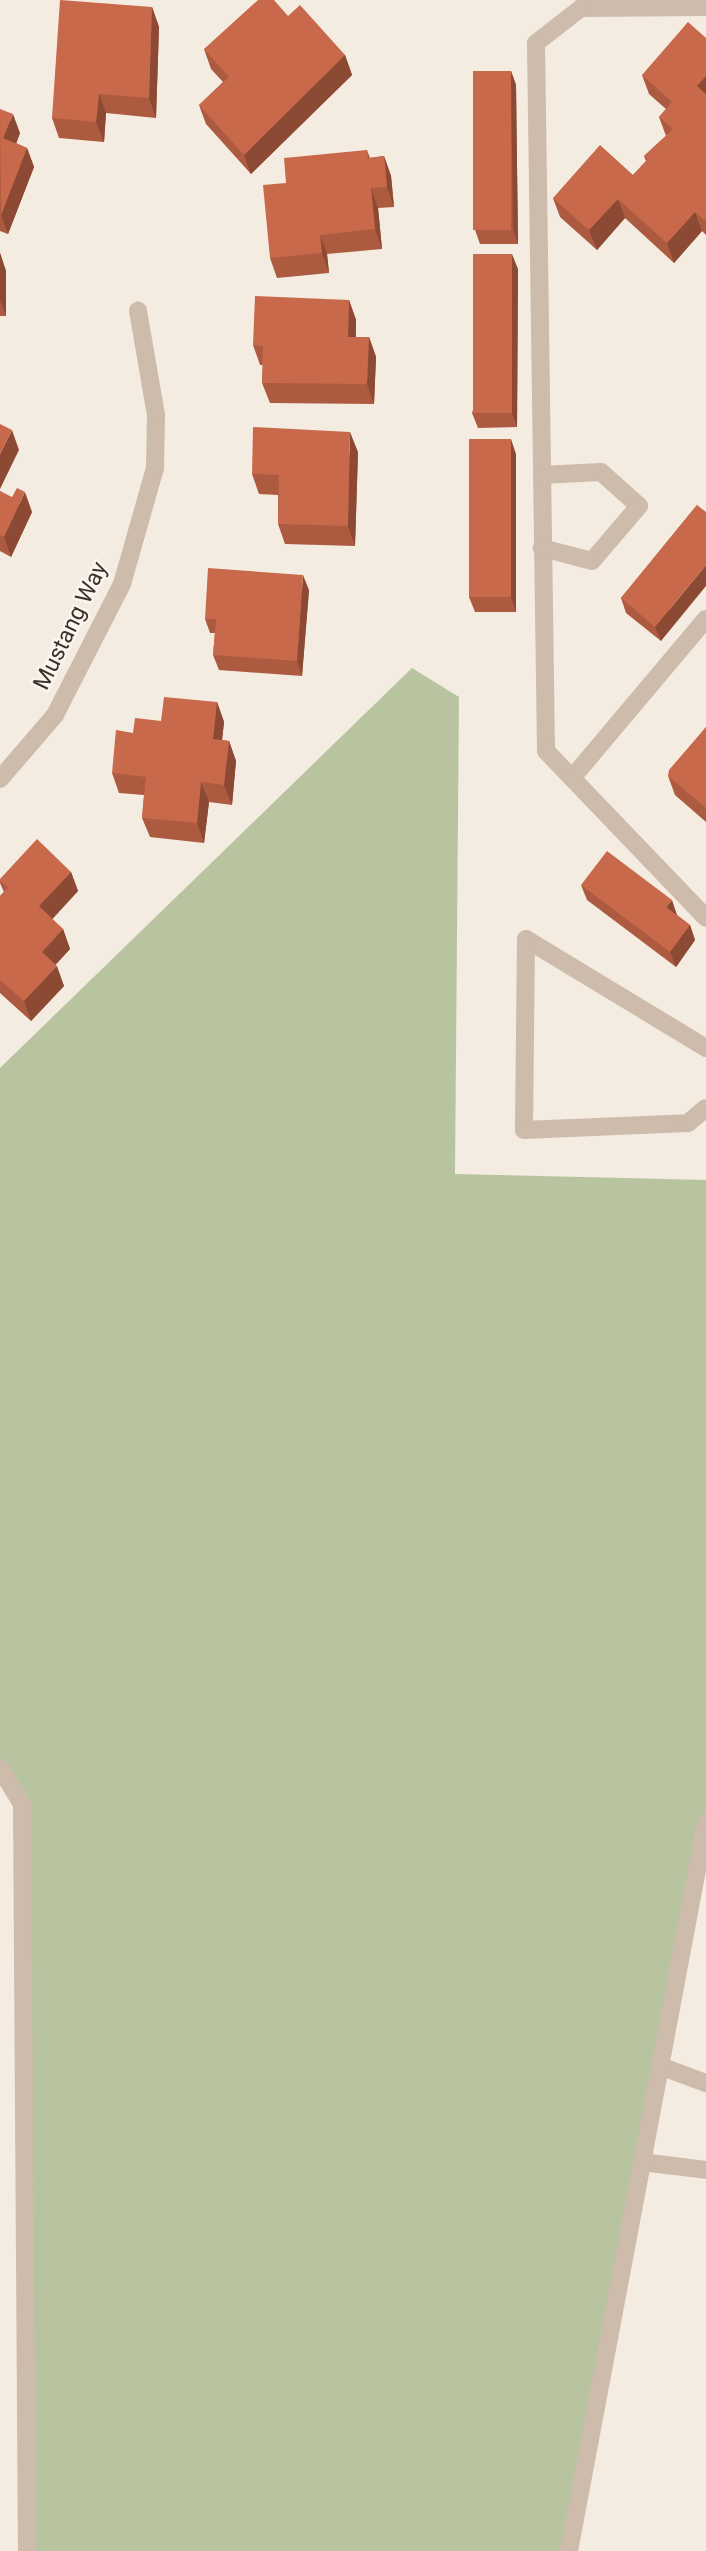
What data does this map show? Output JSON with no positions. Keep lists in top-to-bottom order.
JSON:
{
  "streets": {
    "street": ["Mustang Way"]
  }
}
